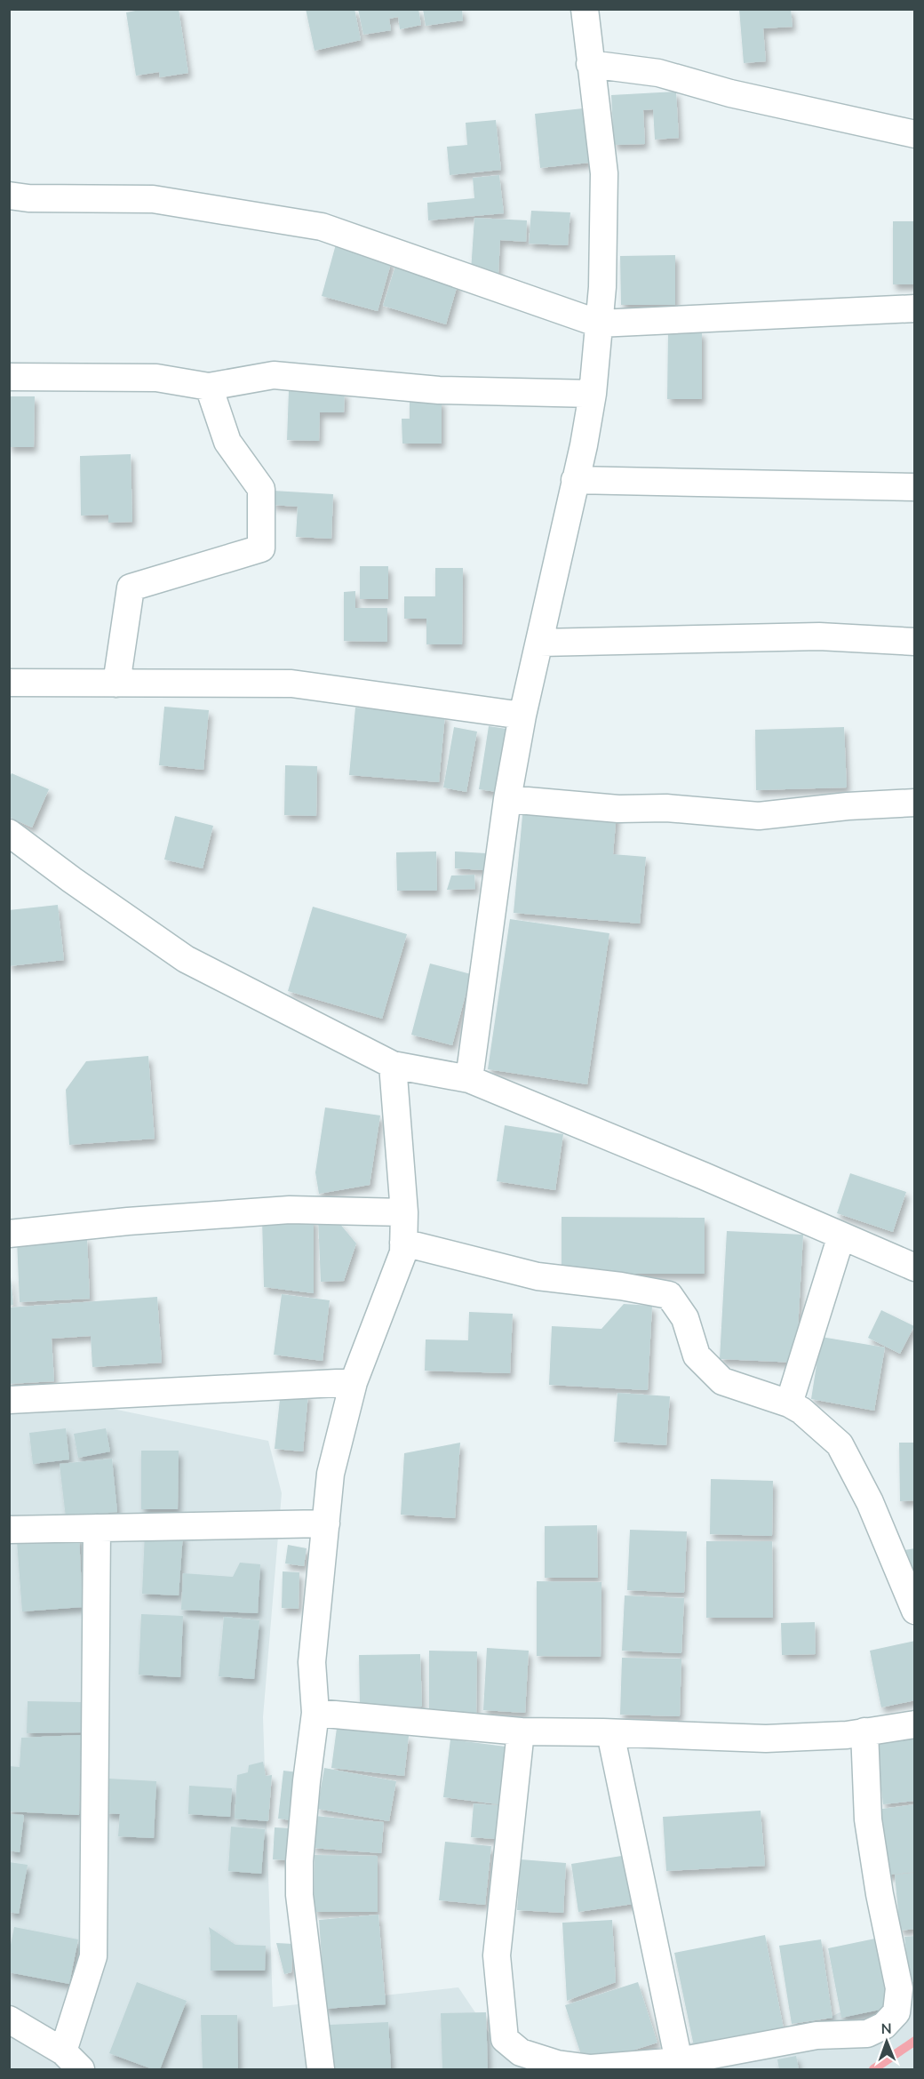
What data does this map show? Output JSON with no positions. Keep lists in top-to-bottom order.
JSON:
{
  "north": "top"
}
